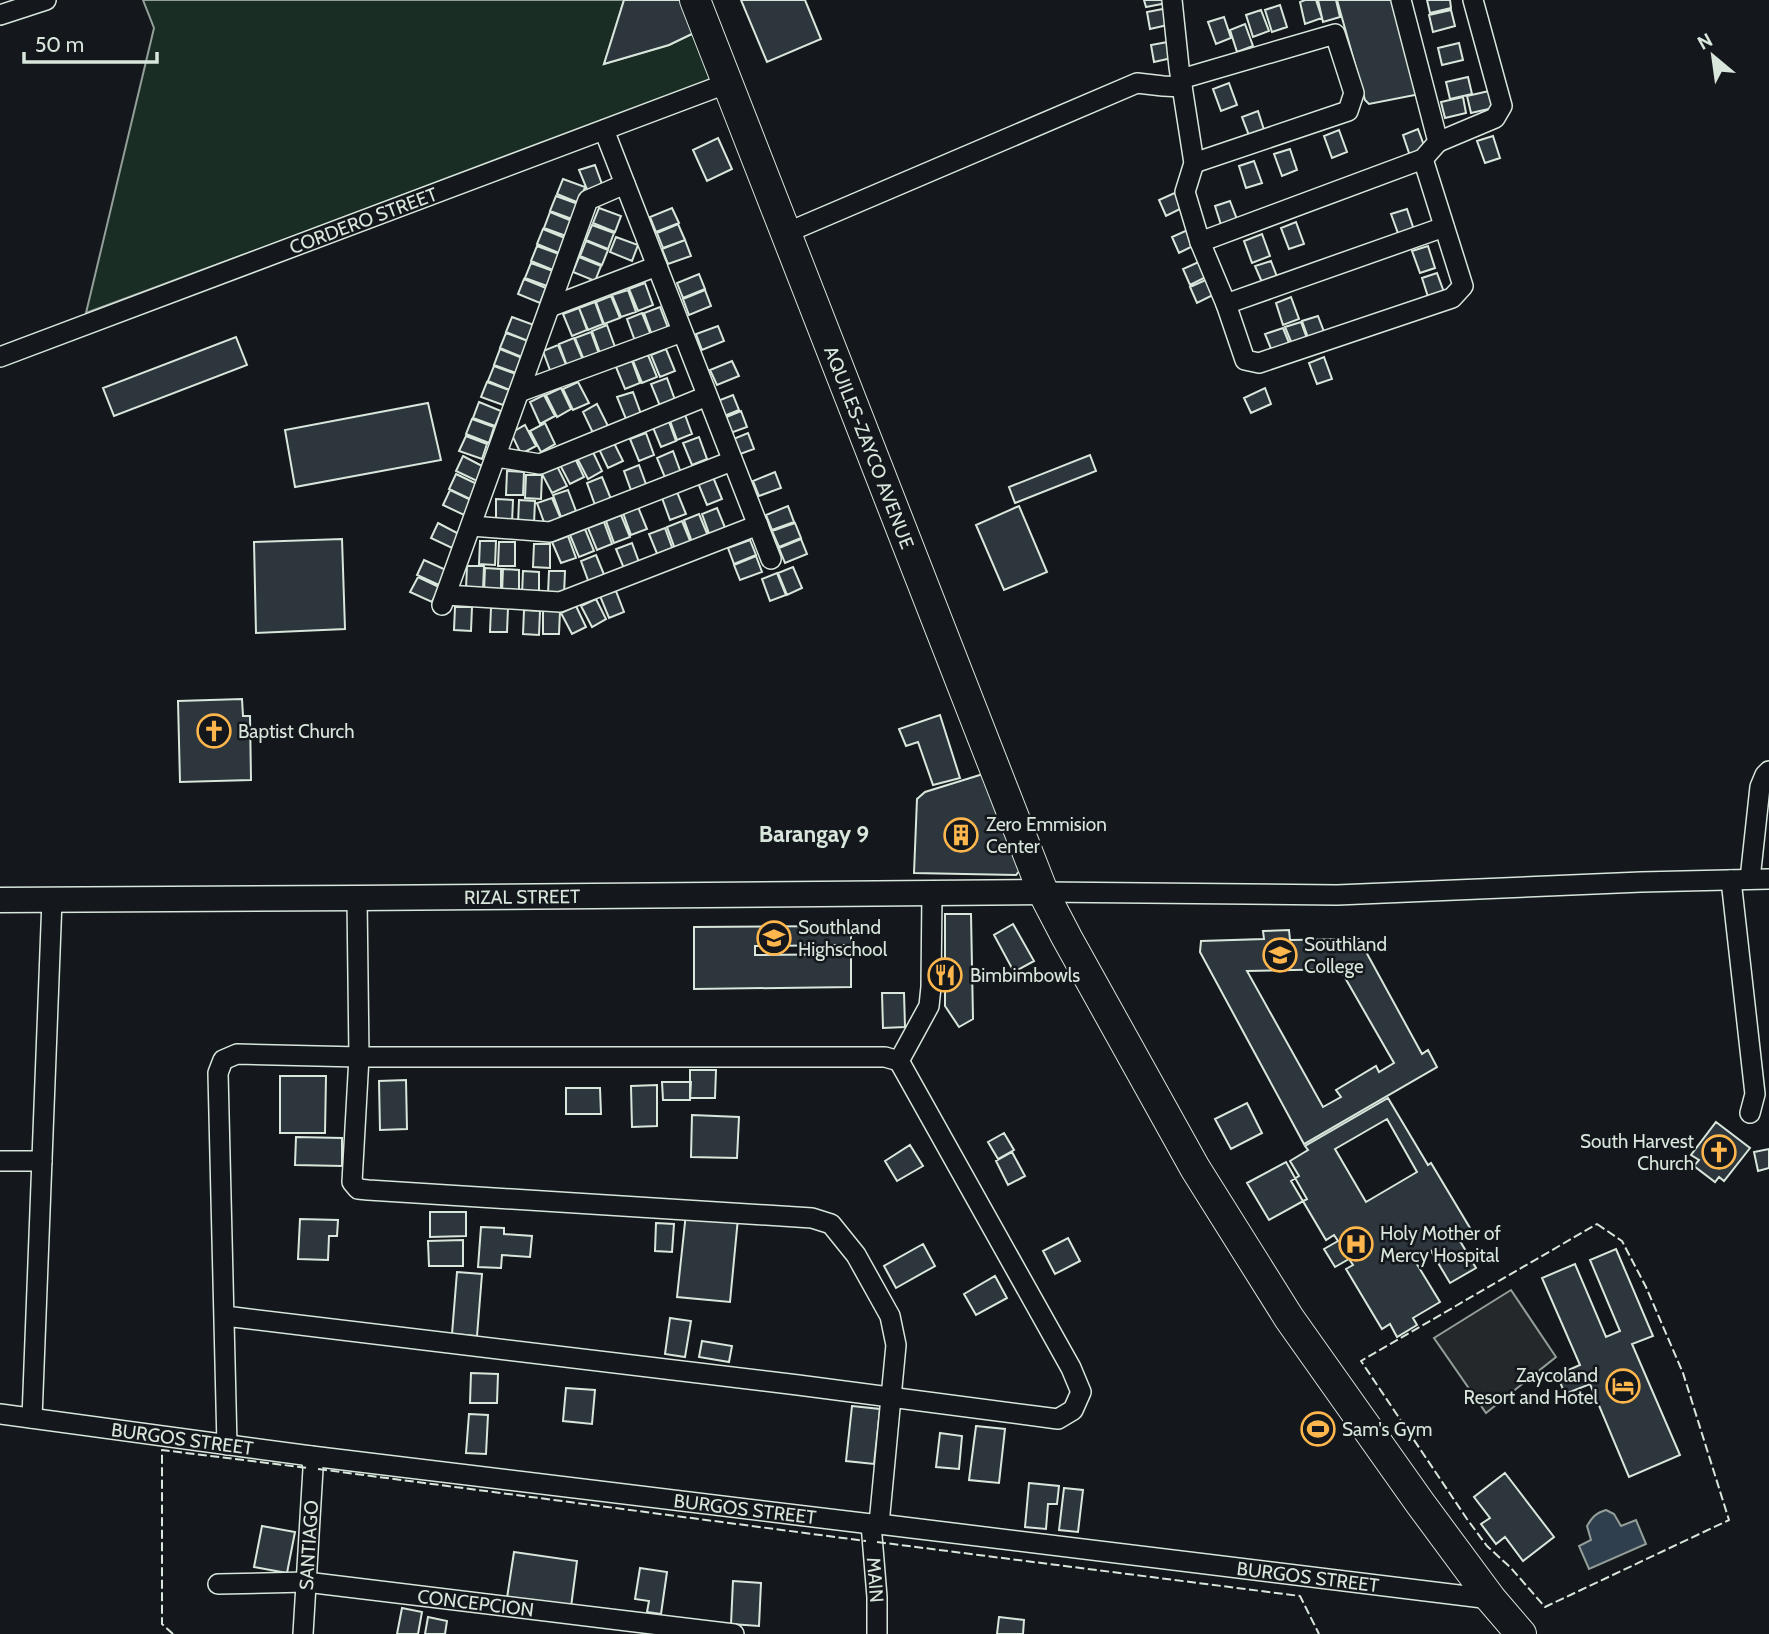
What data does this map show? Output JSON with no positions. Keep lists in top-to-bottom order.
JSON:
{
  "streets": {
    "highway": ["AQUILES-ZAYCO AVENUE"],
    "main road": ["RIZAL STREET"],
    "street": [
      "CORDERO STREET",
      "BURGOS STREET",
      "SANTIAGO",
      "MAIN",
      "CONCEPCION"
    ]
  },
  "crossings": [
    ["CORDERO STREET", "AQUILES-ZAYCO AVENUE"],
    ["AQUILES-ZAYCO AVENUE", "RIZAL STREET"],
    ["AQUILES-ZAYCO AVENUE", "BURGOS STREET"],
    ["BURGOS STREET", "SANTIAGO"],
    ["BURGOS STREET", "MAIN"],
    ["SANTIAGO", "CONCEPCION"]
  ],
  "districts": ["Barangay 9"],
  "places": {
    "church": ["Baptist Church", "South Harvest Church"],
    "building": ["Zero Emmision Center"],
    "school or university": ["Southland Highschool", "Southland College"],
    "restaurant": ["Bimbimbowls"],
    "hospital": ["Holy Mother of Mercy Hospital"],
    "hotel": ["Zaycoland Resort and Hotel"],
    "sports": ["Sam's Gym"]
  },
  "scale_bar": "50 m",
  "north": "top left"
}
